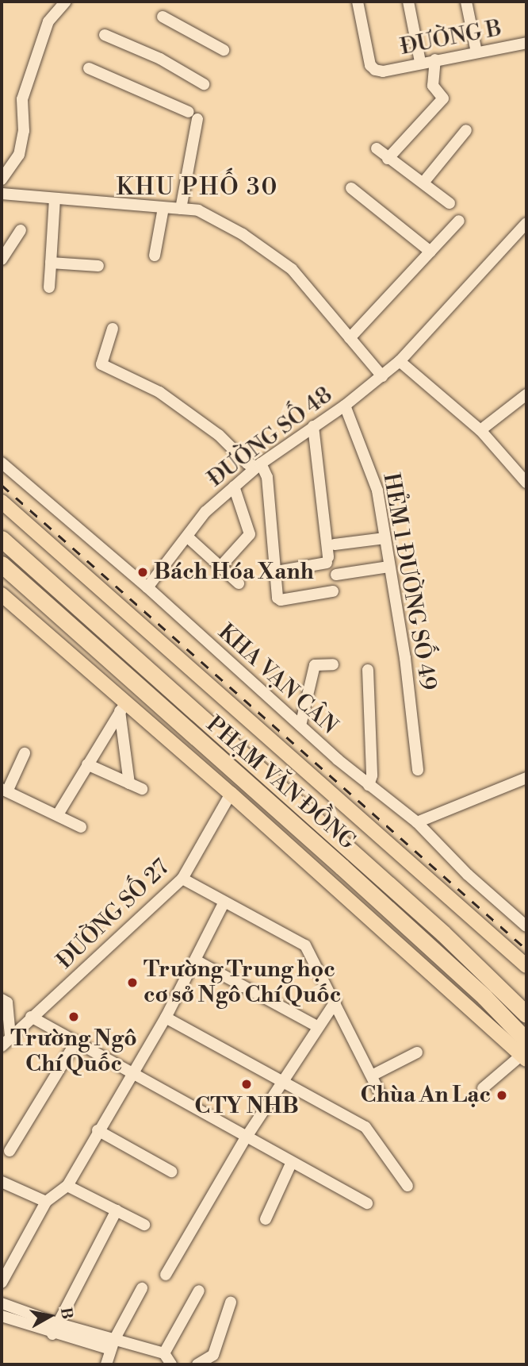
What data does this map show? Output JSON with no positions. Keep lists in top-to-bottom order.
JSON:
{
  "streets": {
    "highway": ["PHẠM VĂN ĐỒNG"],
    "street": [
      "ĐƯỜNG B",
      "ĐƯỜNG SỐ 48",
      "HẺM 1 ĐƯỜNG SỐ 49",
      "KHA VẠN CÂN",
      "ĐƯỜNG SỐ 27"
    ]
  },
  "crossings": [
    ["ĐƯỜNG SỐ 48", "HẺM 1 ĐƯỜNG SỐ 49"],
    ["ĐƯỜNG SỐ 48", "KHA VẠN CÂN"],
    ["PHẠM VĂN ĐỒNG", "ĐƯỜNG SỐ 27"]
  ],
  "districts": ["KHU PHỐ 30"],
  "places": [
    "Bách Hóa Xanh",
    "Trường Trung học cơ sở Ngô Chí Quốc",
    "Trường Ngô Chí Quốc",
    "CTY NHB",
    "Chùa An Lạc"
  ],
  "north": "right"
}
